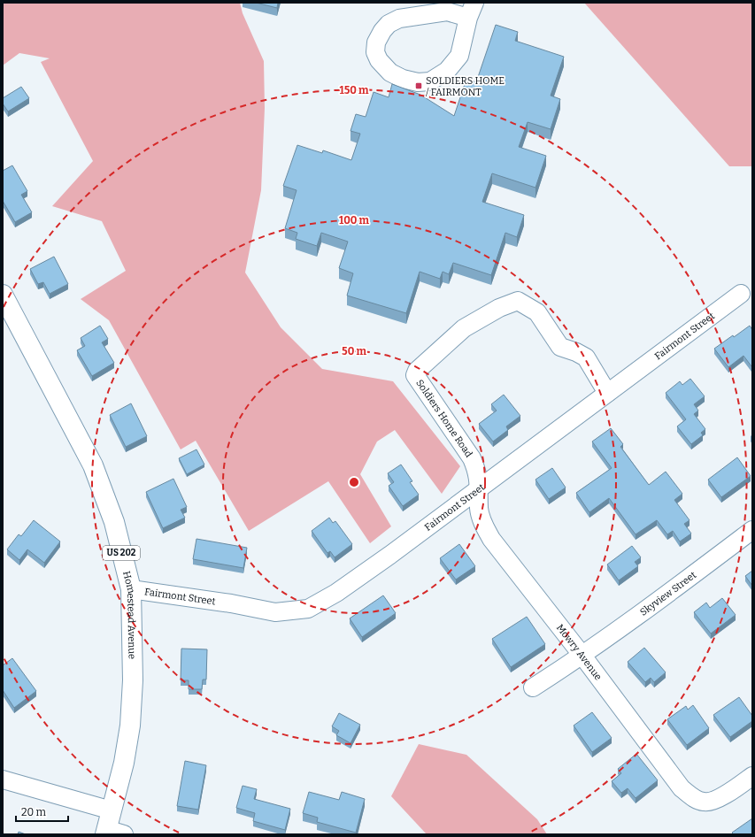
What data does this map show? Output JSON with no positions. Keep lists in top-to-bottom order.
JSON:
{
  "streets": {
    "main road": ["US 202", "Homestead Avenue"],
    "street": [
      "Fairmont Street",
      "Soldiers Home Road",
      "Skyview Street",
      "Mowry Avenue"
    ]
  },
  "crossings": [
    ["Fairmont Street", "Soldiers Home Road"],
    ["Fairmont Street", "Homestead Avenue"],
    ["Fairmont Street", "Mowry Avenue"],
    ["Soldiers Home Road", "Mowry Avenue"],
    ["Skyview Street", "Mowry Avenue"]
  ],
  "places": {
    "transit": ["SOLDIERS HOME / FAIRMONT"]
  },
  "scale_bar": "20 m",
  "rings": ["150 m", "100 m", "50 m"]
}
